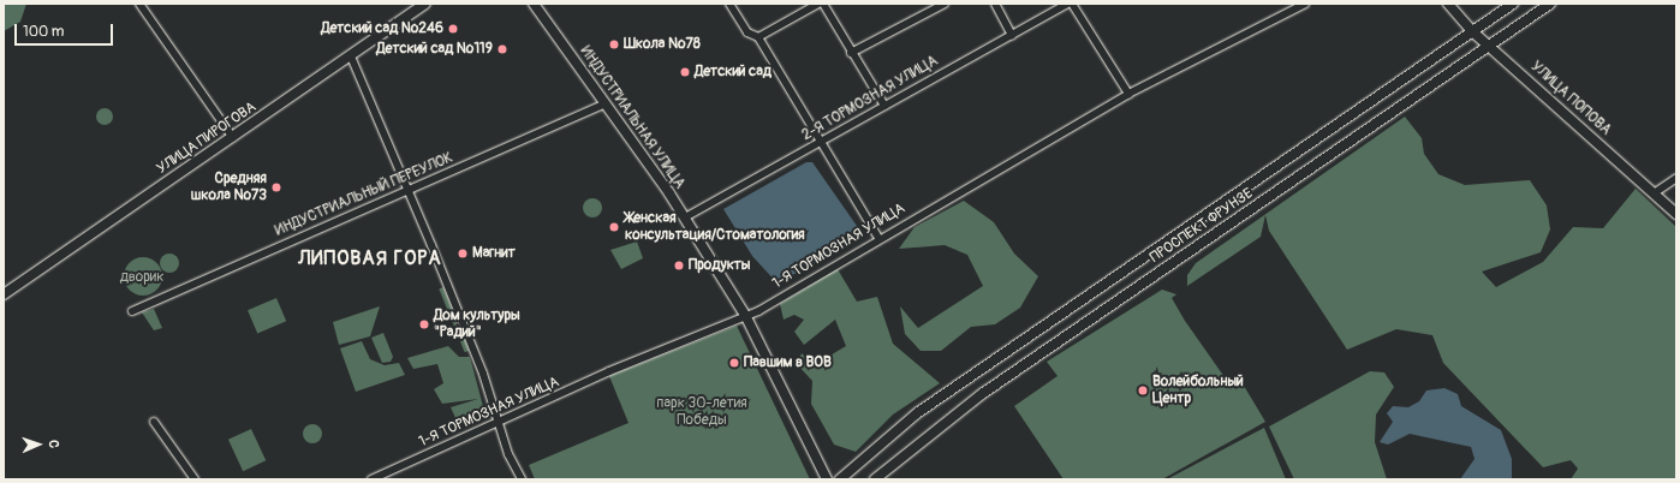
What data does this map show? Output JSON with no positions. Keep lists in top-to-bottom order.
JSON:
{
  "streets": {
    "main road": [
      "УЛИЦА ПОПОВА",
      "ИНДУСТРИАЛЬНАЯ УЛИЦА",
      "УЛИЦА ПИРОГОВА",
      "ПРОСПЕКТ ФРУНЗЕ"
    ],
    "street": ["2-Я ТОРМОЗНАЯ УЛИЦА", "ИНДУСТРИАЛЬНЫЙ ПЕРЕУЛОК", "1-Я ТОРМОЗНАЯ УЛИЦА"]
  },
  "crossings": [
    ["2-Я ТОРМОЗНАЯ УЛИЦА", "ИНДУСТРИАЛЬНАЯ УЛИЦА"],
    ["УЛИЦА ПОПОВА", "ПРОСПЕКТ ФРУНЗЕ"],
    ["ИНДУСТРИАЛЬНАЯ УЛИЦА", "ИНДУСТРИАЛЬНЫЙ ПЕРЕУЛОК"],
    ["ИНДУСТРИАЛЬНАЯ УЛИЦА", "1-Я ТОРМОЗНАЯ УЛИЦА"]
  ],
  "districts": ["ЛИПОВАЯ ГОРА"],
  "parks": ["дворик", "парк 30-летия Победы"],
  "places": [
    "Детский сад №246",
    "Школа №78",
    "Детский сад №119",
    "Детский сад",
    "Средняя школа №73",
    "Женская консультация/Стоматология",
    "Магнит",
    "Продукты",
    "Дом культуры \"Радий\"",
    "Павшим в ВОВ",
    "Волейбольный Центр"
  ],
  "scale_bar": "100 m",
  "north": "right"
}
